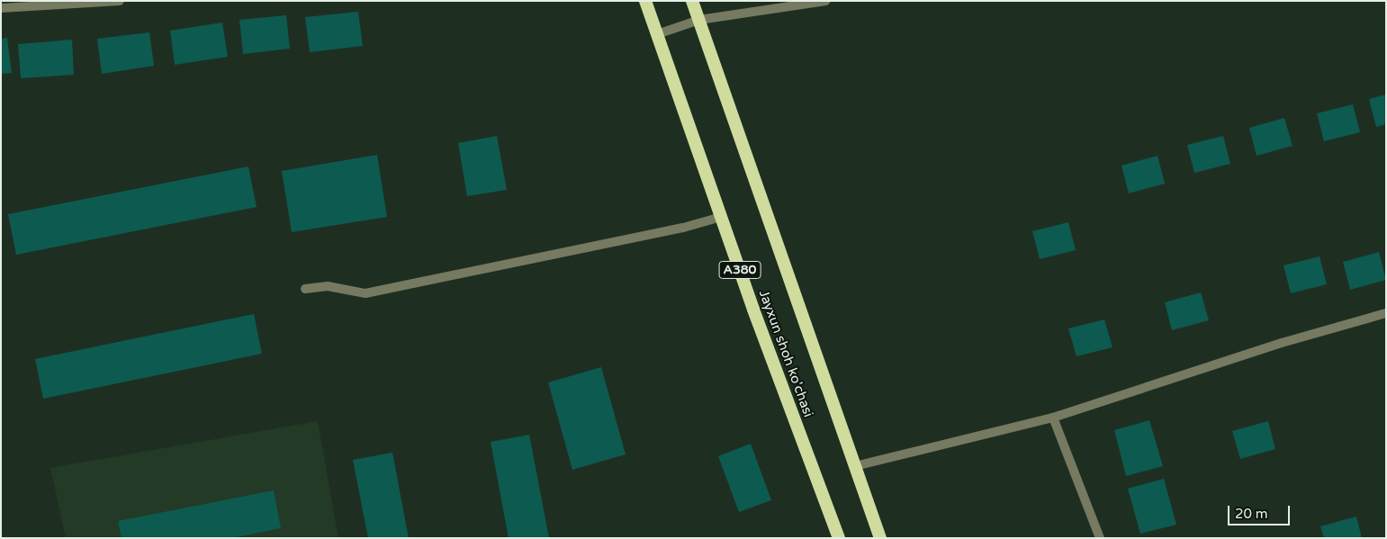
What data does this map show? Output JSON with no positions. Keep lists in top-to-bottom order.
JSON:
{
  "streets": {
    "highway": ["A380", "Jayxun shoh ko'chasi"]
  },
  "scale_bar": "20 m"
}
